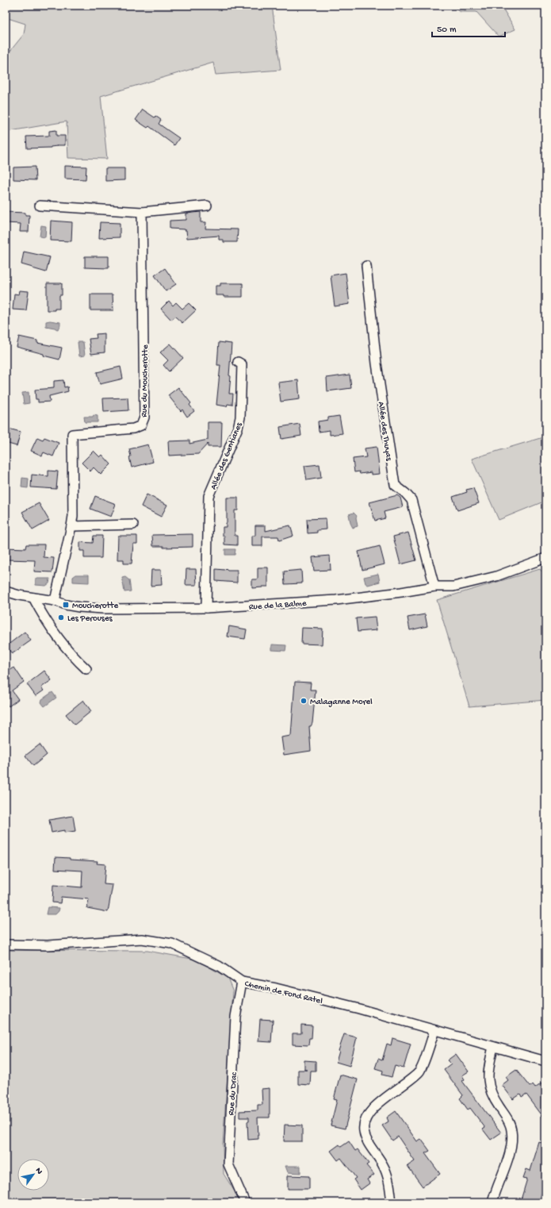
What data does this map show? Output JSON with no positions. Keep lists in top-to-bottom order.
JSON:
{
  "streets": {
    "street": [
      "Rue du Moucherotte",
      "Allée des Thuyas",
      "Allée des Gentianes",
      "Rue de la Balme",
      "Chemin de Fond Ratel",
      "Rue du Drac"
    ]
  },
  "crossings": [
    ["Rue du Moucherotte", "Rue de la Balme"],
    ["Allée des Thuyas", "Rue de la Balme"],
    ["Allée des Gentianes", "Rue de la Balme"],
    ["Chemin de Fond Ratel", "Rue du Drac"]
  ],
  "places": {
    "transit": ["Moucherotte"],
    "other": ["Les Perouses", "Malaganne Morel"]
  },
  "scale_bar": "50 m",
  "north": "top right"
}
